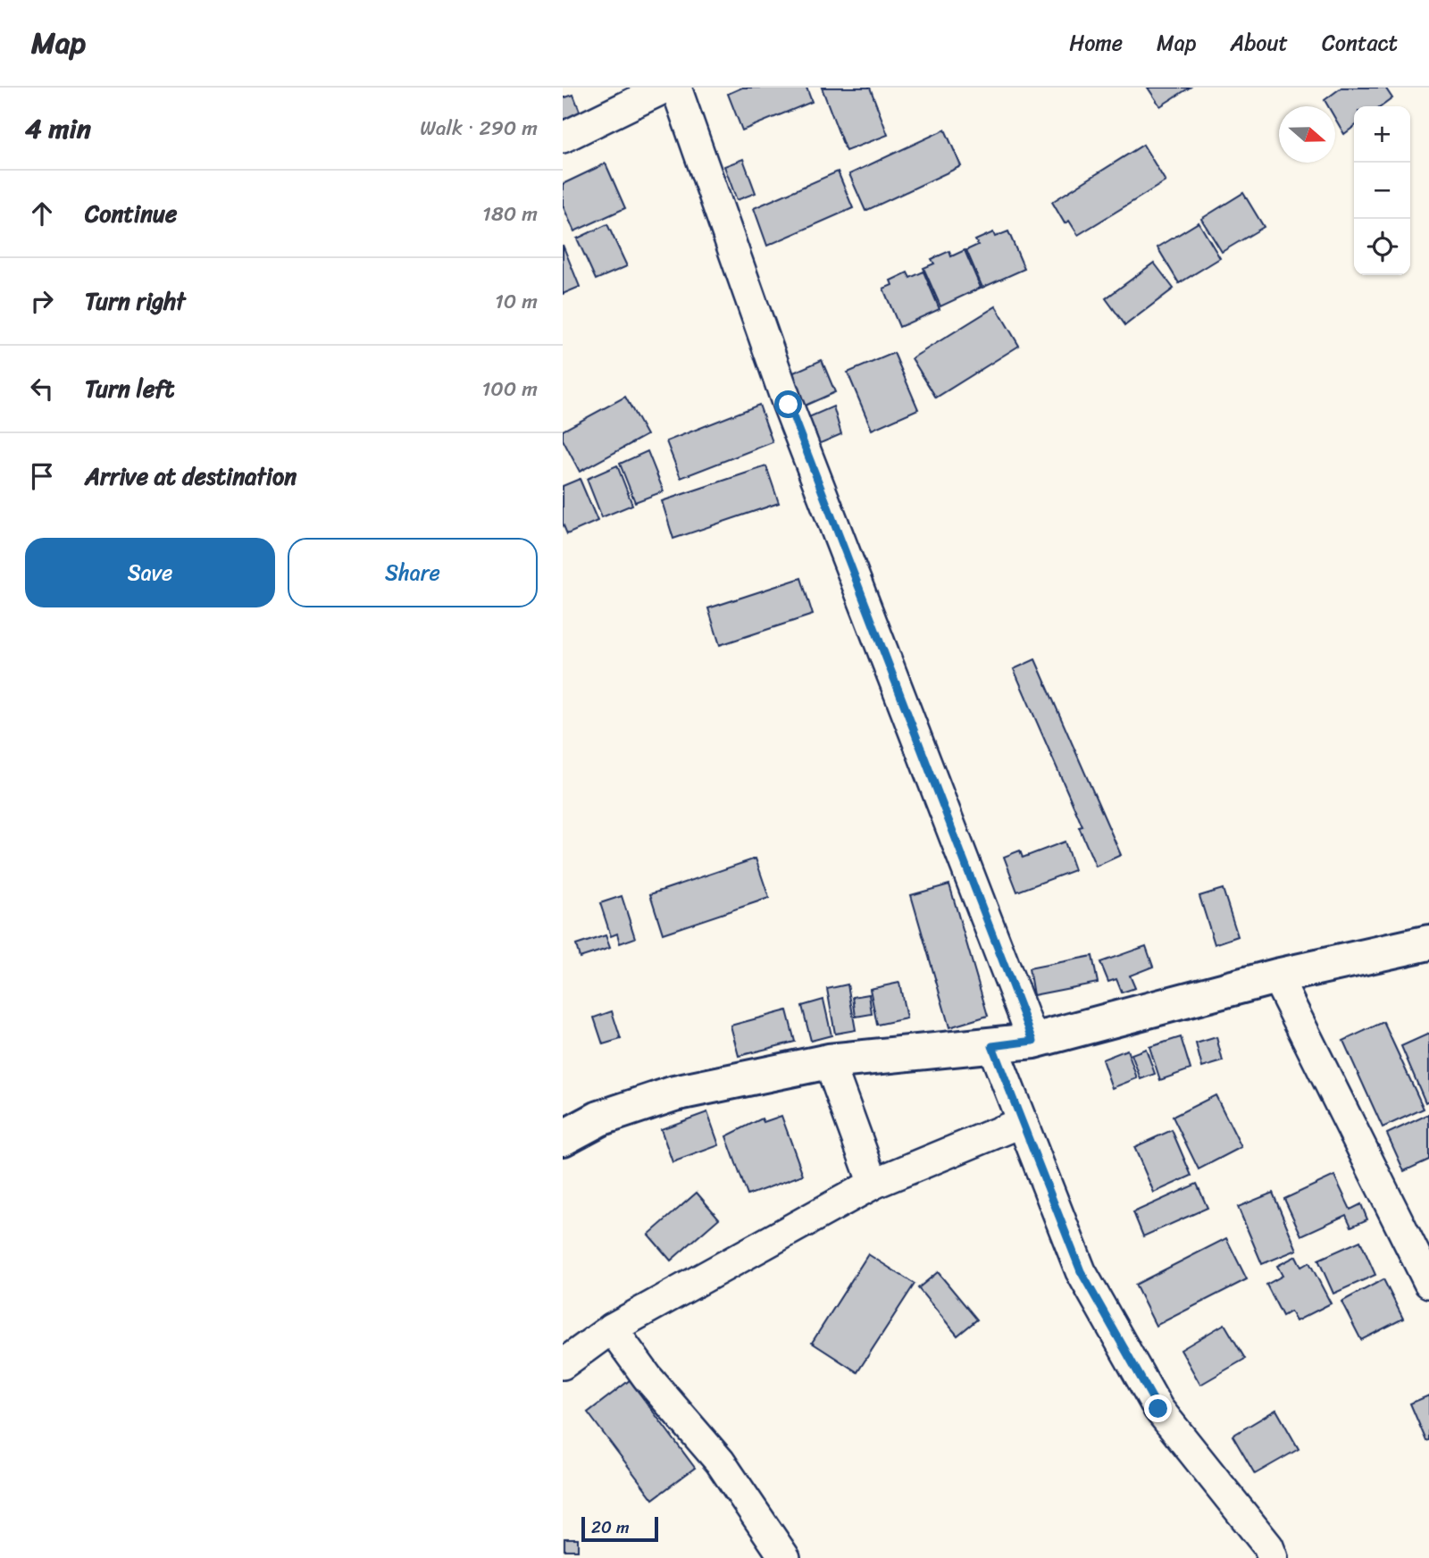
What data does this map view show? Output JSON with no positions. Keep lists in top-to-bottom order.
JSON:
{
  "scale_bar": "20 m",
  "north": "right",
  "page": {
    "header": "Map",
    "nav": [
      "Home",
      "Map",
      "About",
      "Contact"
    ],
    "heading": ["4 min", "Walk · 290 m"],
    "map_buttons": ["+", "−"],
    "list": [
      ["Continue", "180 m"],
      ["Turn right", "10 m"],
      ["Turn left", "100 m"],
      "Arrive at destination"
    ],
    "buttons": ["Save", "Share"],
    "scale": "20 m"
  }
}
